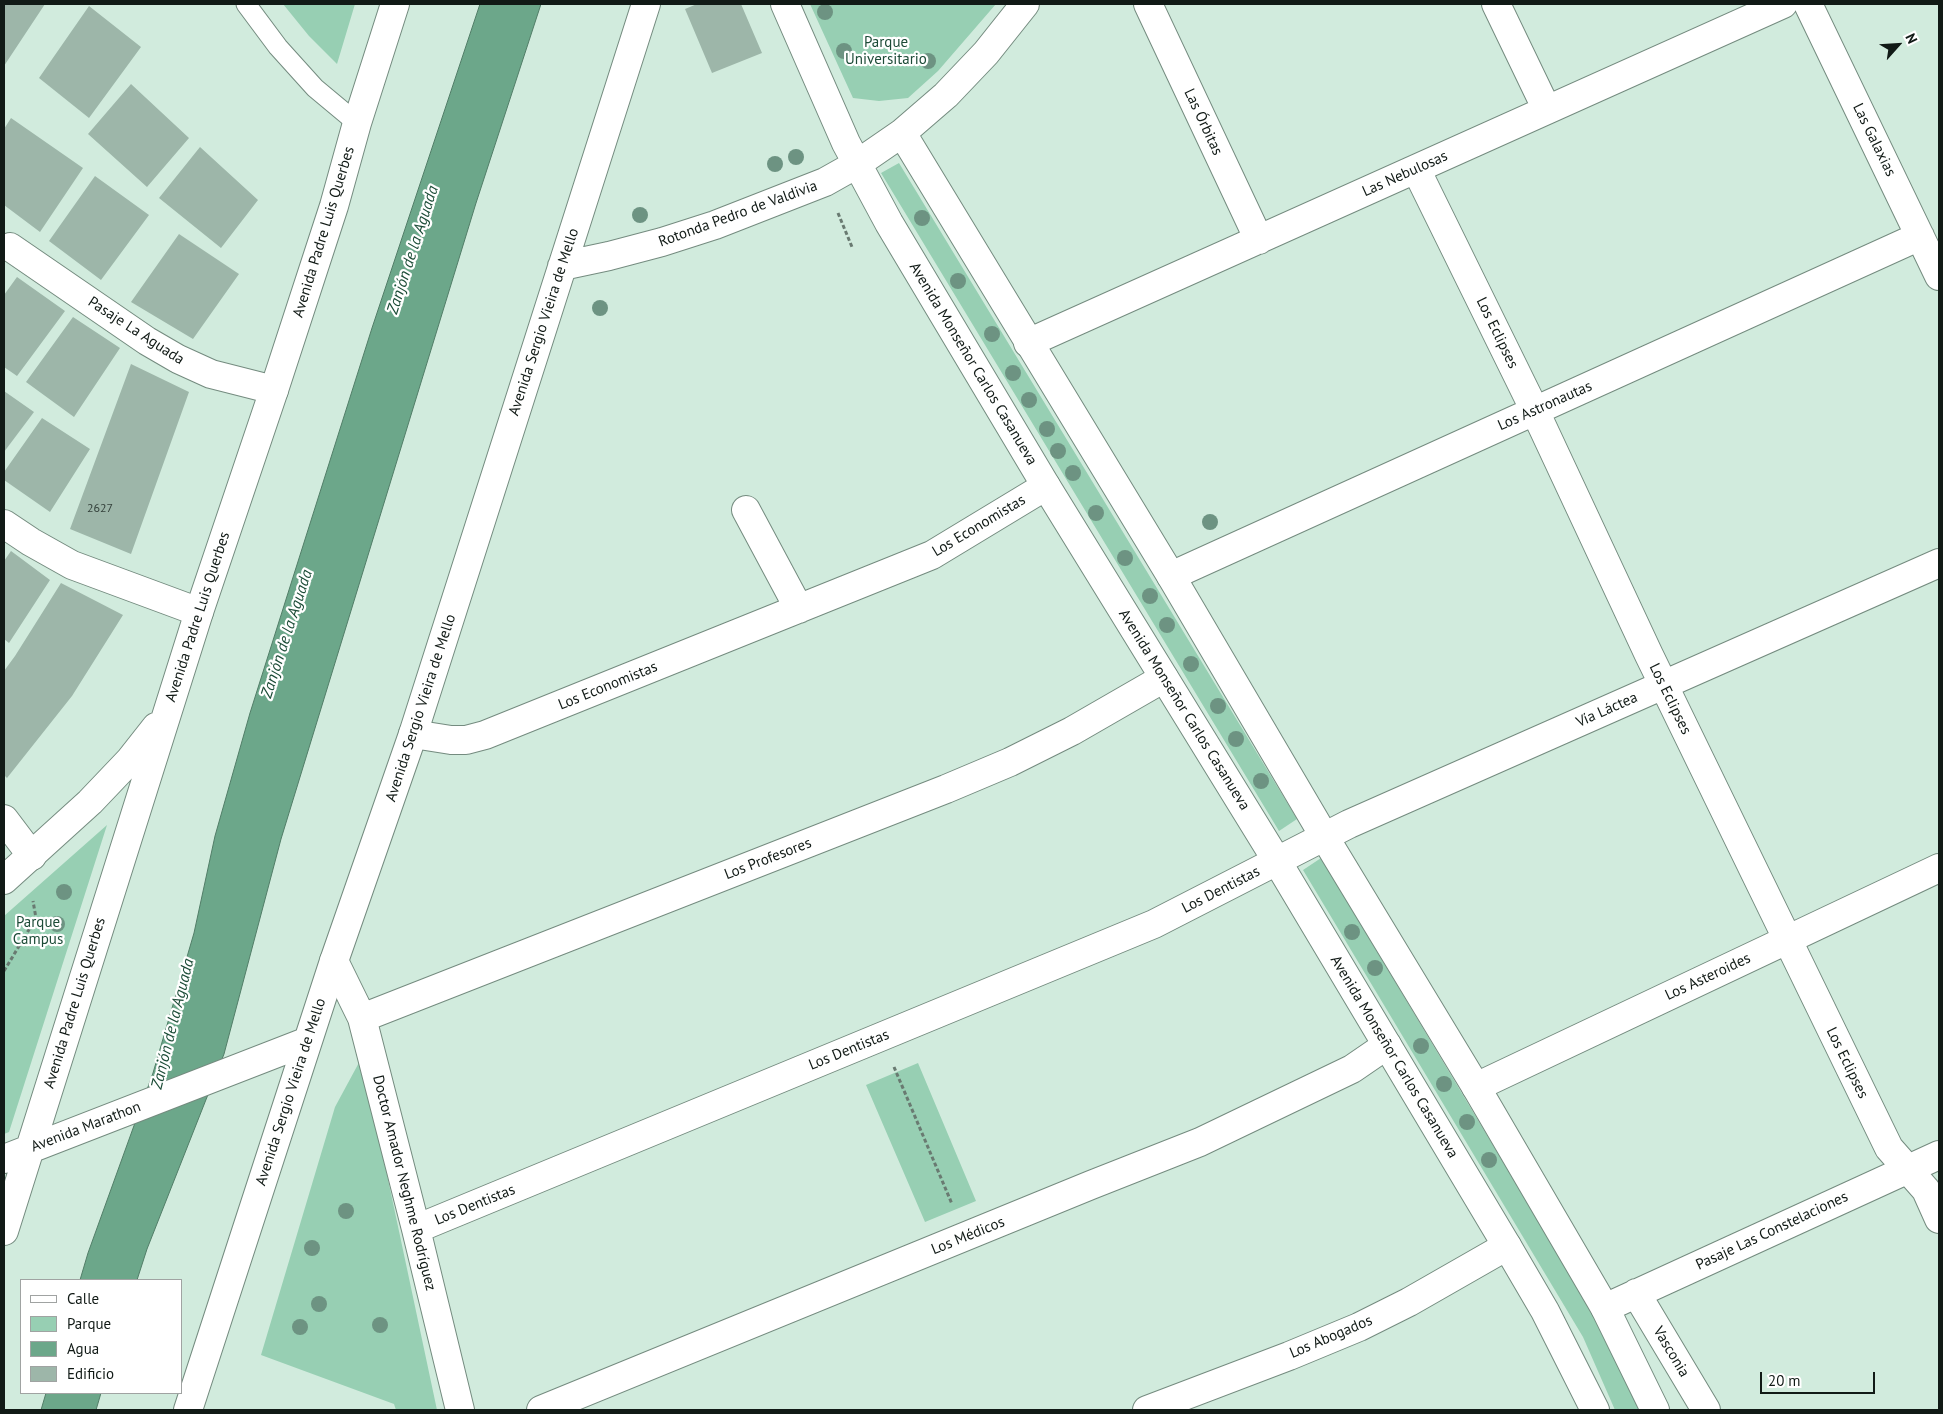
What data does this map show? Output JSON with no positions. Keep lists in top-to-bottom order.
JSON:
{
  "streets": {
    "street": [
      "Las Órbitas",
      "Las Galaxias",
      "Las Nebulosas",
      "Rotonda Pedro de Valdivia",
      "Avenida Padre Luis Querbes",
      "Avenida Sergio Vieira de Mello",
      "Pasaje La Aguada",
      "Los Eclipses",
      "Avenida Monseñor Carlos Casanueva",
      "Los Astronautas",
      "Los Economistas",
      "Vía Láctea",
      "Los Profesores",
      "Los Dentistas",
      "Los Asteroides",
      "Avenida Marathon",
      "Doctor Amador Neghme Rodríguez",
      "Pasaje Las Constelaciones",
      "Los Médicos",
      "Los Abogados",
      "Vasconia"
    ]
  },
  "crossings": [
    ["Las Órbitas", "Las Nebulosas"],
    ["Las Galaxias", "Los Astronautas"],
    ["Las Nebulosas", "Los Eclipses"],
    ["Rotonda Pedro de Valdivia", "Avenida Sergio Vieira de Mello"],
    ["Rotonda Pedro de Valdivia", "Avenida Monseñor Carlos Casanueva"],
    ["Avenida Padre Luis Querbes", "Pasaje La Aguada"],
    ["Avenida Padre Luis Querbes", "Avenida Marathon"],
    ["Avenida Sergio Vieira de Mello", "Los Economistas"],
    ["Avenida Sergio Vieira de Mello", "Avenida Marathon"],
    ["Avenida Sergio Vieira de Mello", "Doctor Amador Neghme Rodríguez"],
    ["Los Eclipses", "Los Astronautas"],
    ["Los Eclipses", "Vía Láctea"],
    ["Los Eclipses", "Los Asteroides"],
    ["Los Eclipses", "Pasaje Las Constelaciones"],
    ["Avenida Monseñor Carlos Casanueva", "Los Economistas"],
    ["Avenida Monseñor Carlos Casanueva", "Vía Láctea"],
    ["Avenida Monseñor Carlos Casanueva", "Los Profesores"],
    ["Avenida Monseñor Carlos Casanueva", "Los Dentistas"],
    ["Avenida Monseñor Carlos Casanueva", "Los Médicos"],
    ["Avenida Monseñor Carlos Casanueva", "Los Abogados"],
    ["Vía Láctea", "Los Dentistas"],
    ["Los Profesores", "Doctor Amador Neghme Rodríguez"],
    ["Los Dentistas", "Doctor Amador Neghme Rodríguez"],
    ["Pasaje Las Constelaciones", "Vasconia"]
  ],
  "water": ["Zanjón de la Aguada"],
  "parks": ["Parque Universitario", "Parque Campus"],
  "house_numbers": ["2627"],
  "legend": [
    "Calle",
    "Parque",
    "Agua",
    "Edificio"
  ],
  "scale_bar": "20 m",
  "north": "top right"
}
